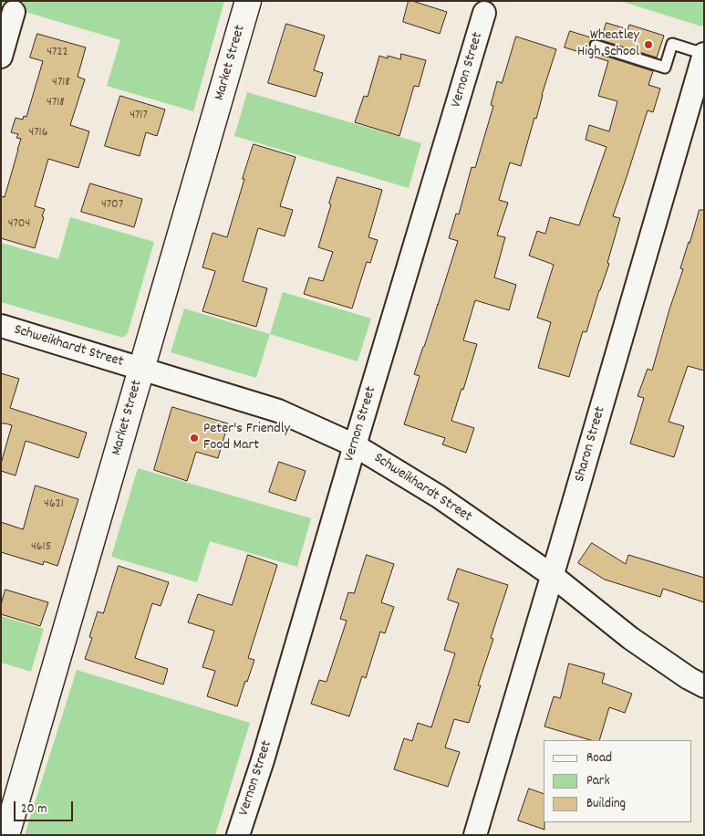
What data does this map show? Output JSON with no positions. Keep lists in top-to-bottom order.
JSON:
{
  "streets": {
    "street": [
      "Market Street",
      "Vernon Street",
      "Schweikhardt Street",
      "Sharon Street"
    ]
  },
  "crossings": [
    ["Market Street", "Schweikhardt Street"],
    ["Vernon Street", "Schweikhardt Street"],
    ["Schweikhardt Street", "Sharon Street"]
  ],
  "places": ["Wheatley High School", "Peter's Friendly Food Mart"],
  "house_numbers": [
    "4722",
    "4718",
    "4718",
    "4717",
    "4716",
    "4707",
    "4704",
    "4621",
    "4615"
  ],
  "legend": ["Road", "Park", "Building"],
  "scale_bar": "20 m"
}
